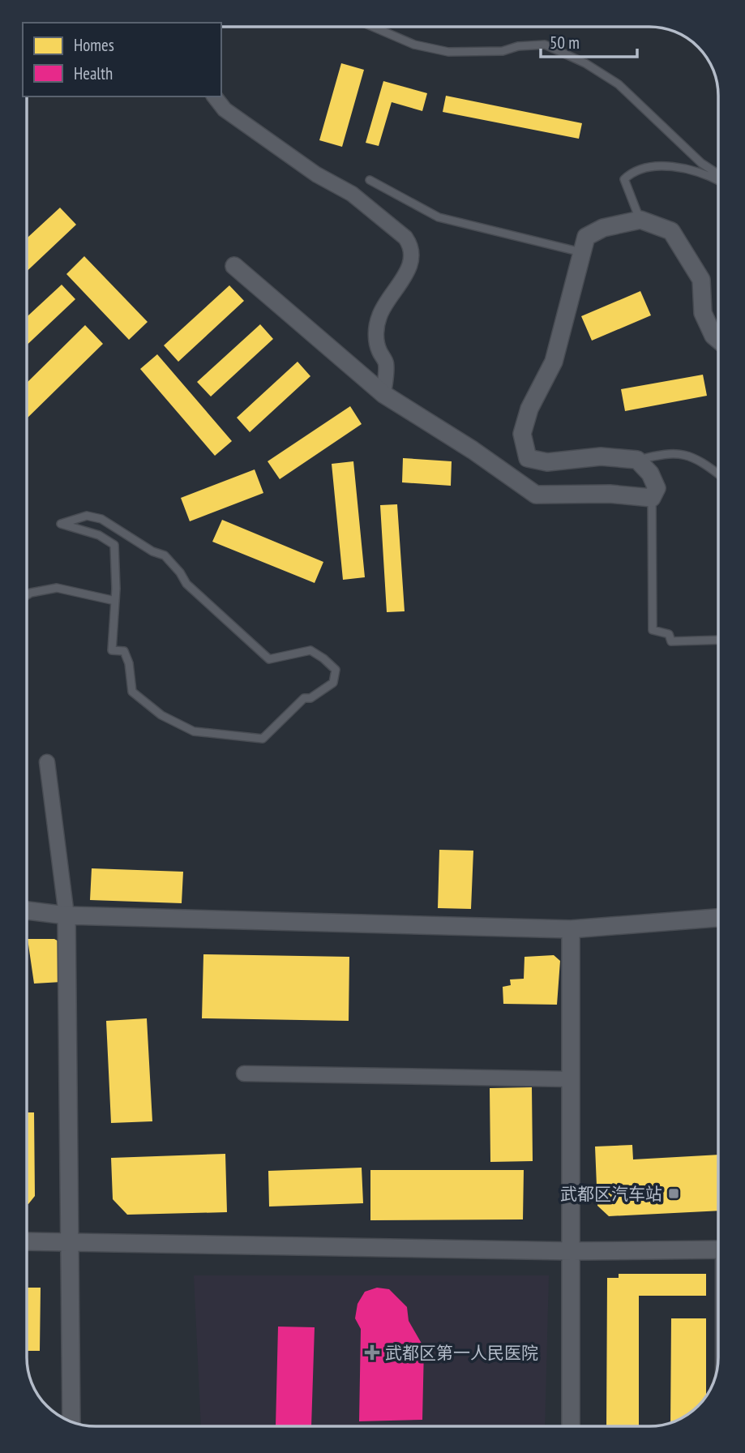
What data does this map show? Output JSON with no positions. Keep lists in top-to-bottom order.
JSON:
{
  "places": {
    "transit": ["武都区汽车站"],
    "health": ["武都区第一人民医院"]
  },
  "legend": ["Homes", "Health"],
  "scale_bar": "50 m"
}
